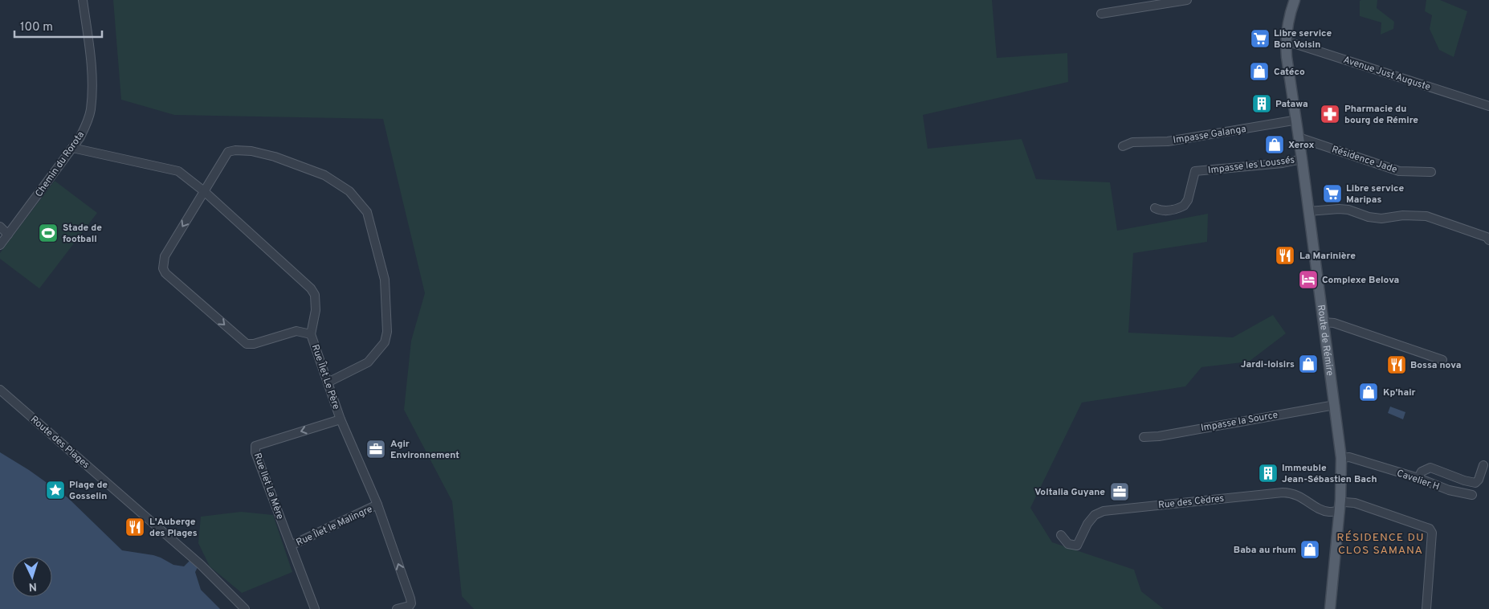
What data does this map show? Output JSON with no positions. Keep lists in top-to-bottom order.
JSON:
{
  "streets": {
    "main road": ["Route de Rémire"],
    "street": [
      "Avenue Just Auguste",
      "Impasse Galanga",
      "Résidence Jade",
      "Chemin du Rorota",
      "Impasse les Loussés",
      "Rue Îlet Le Père",
      "Impasse la Source",
      "Route des Plages",
      "Cavelier H",
      "Rue Ilet La Mère",
      "Rue des Cèdres",
      "Rue Îlet le Malingre"
    ]
  },
  "crossings": [
    ["Avenue Just Auguste", "Route de Rémire"],
    ["Impasse Galanga", "Route de Rémire"],
    ["Résidence Jade", "Route de Rémire"],
    ["Chemin du Rorota", "Rue Îlet Le Père"],
    ["Impasse les Loussés", "Route de Rémire"],
    ["Route de Rémire", "Impasse la Source"],
    ["Route de Rémire", "Cavelier H"],
    ["Route de Rémire", "Rue des Cèdres"],
    ["Rue Îlet Le Père", "Rue Ilet La Mère"],
    ["Rue Îlet Le Père", "Rue Îlet le Malingre"],
    ["Rue Ilet La Mère", "Rue Îlet le Malingre"]
  ],
  "districts": ["RÉSIDENCE DU CLOS SAMANA"],
  "places": {
    "supermarket": ["Libre service Bon Voisin", "Libre service Maripas"],
    "shop": [
      "Catéco",
      "Xerox",
      "Jardi-loisirs",
      "Kp'hair",
      "Baba au rhum"
    ],
    "building": ["Patawa", "Immeuble Jean-Sébastien Bach"],
    "pharmacy": ["Pharmacie du bourg de Rémire"],
    "sports": ["Stade de football"],
    "restaurant": ["La Marinière", "Bossa nova", "L'Auberge des Plages"],
    "hotel": ["Complexe Belova"],
    "office": ["Agir Environnement", "Voltalia Guyane"],
    "place": ["Plage de Gosselin"]
  },
  "scale_bar": "100 m",
  "north": "bottom"
}
